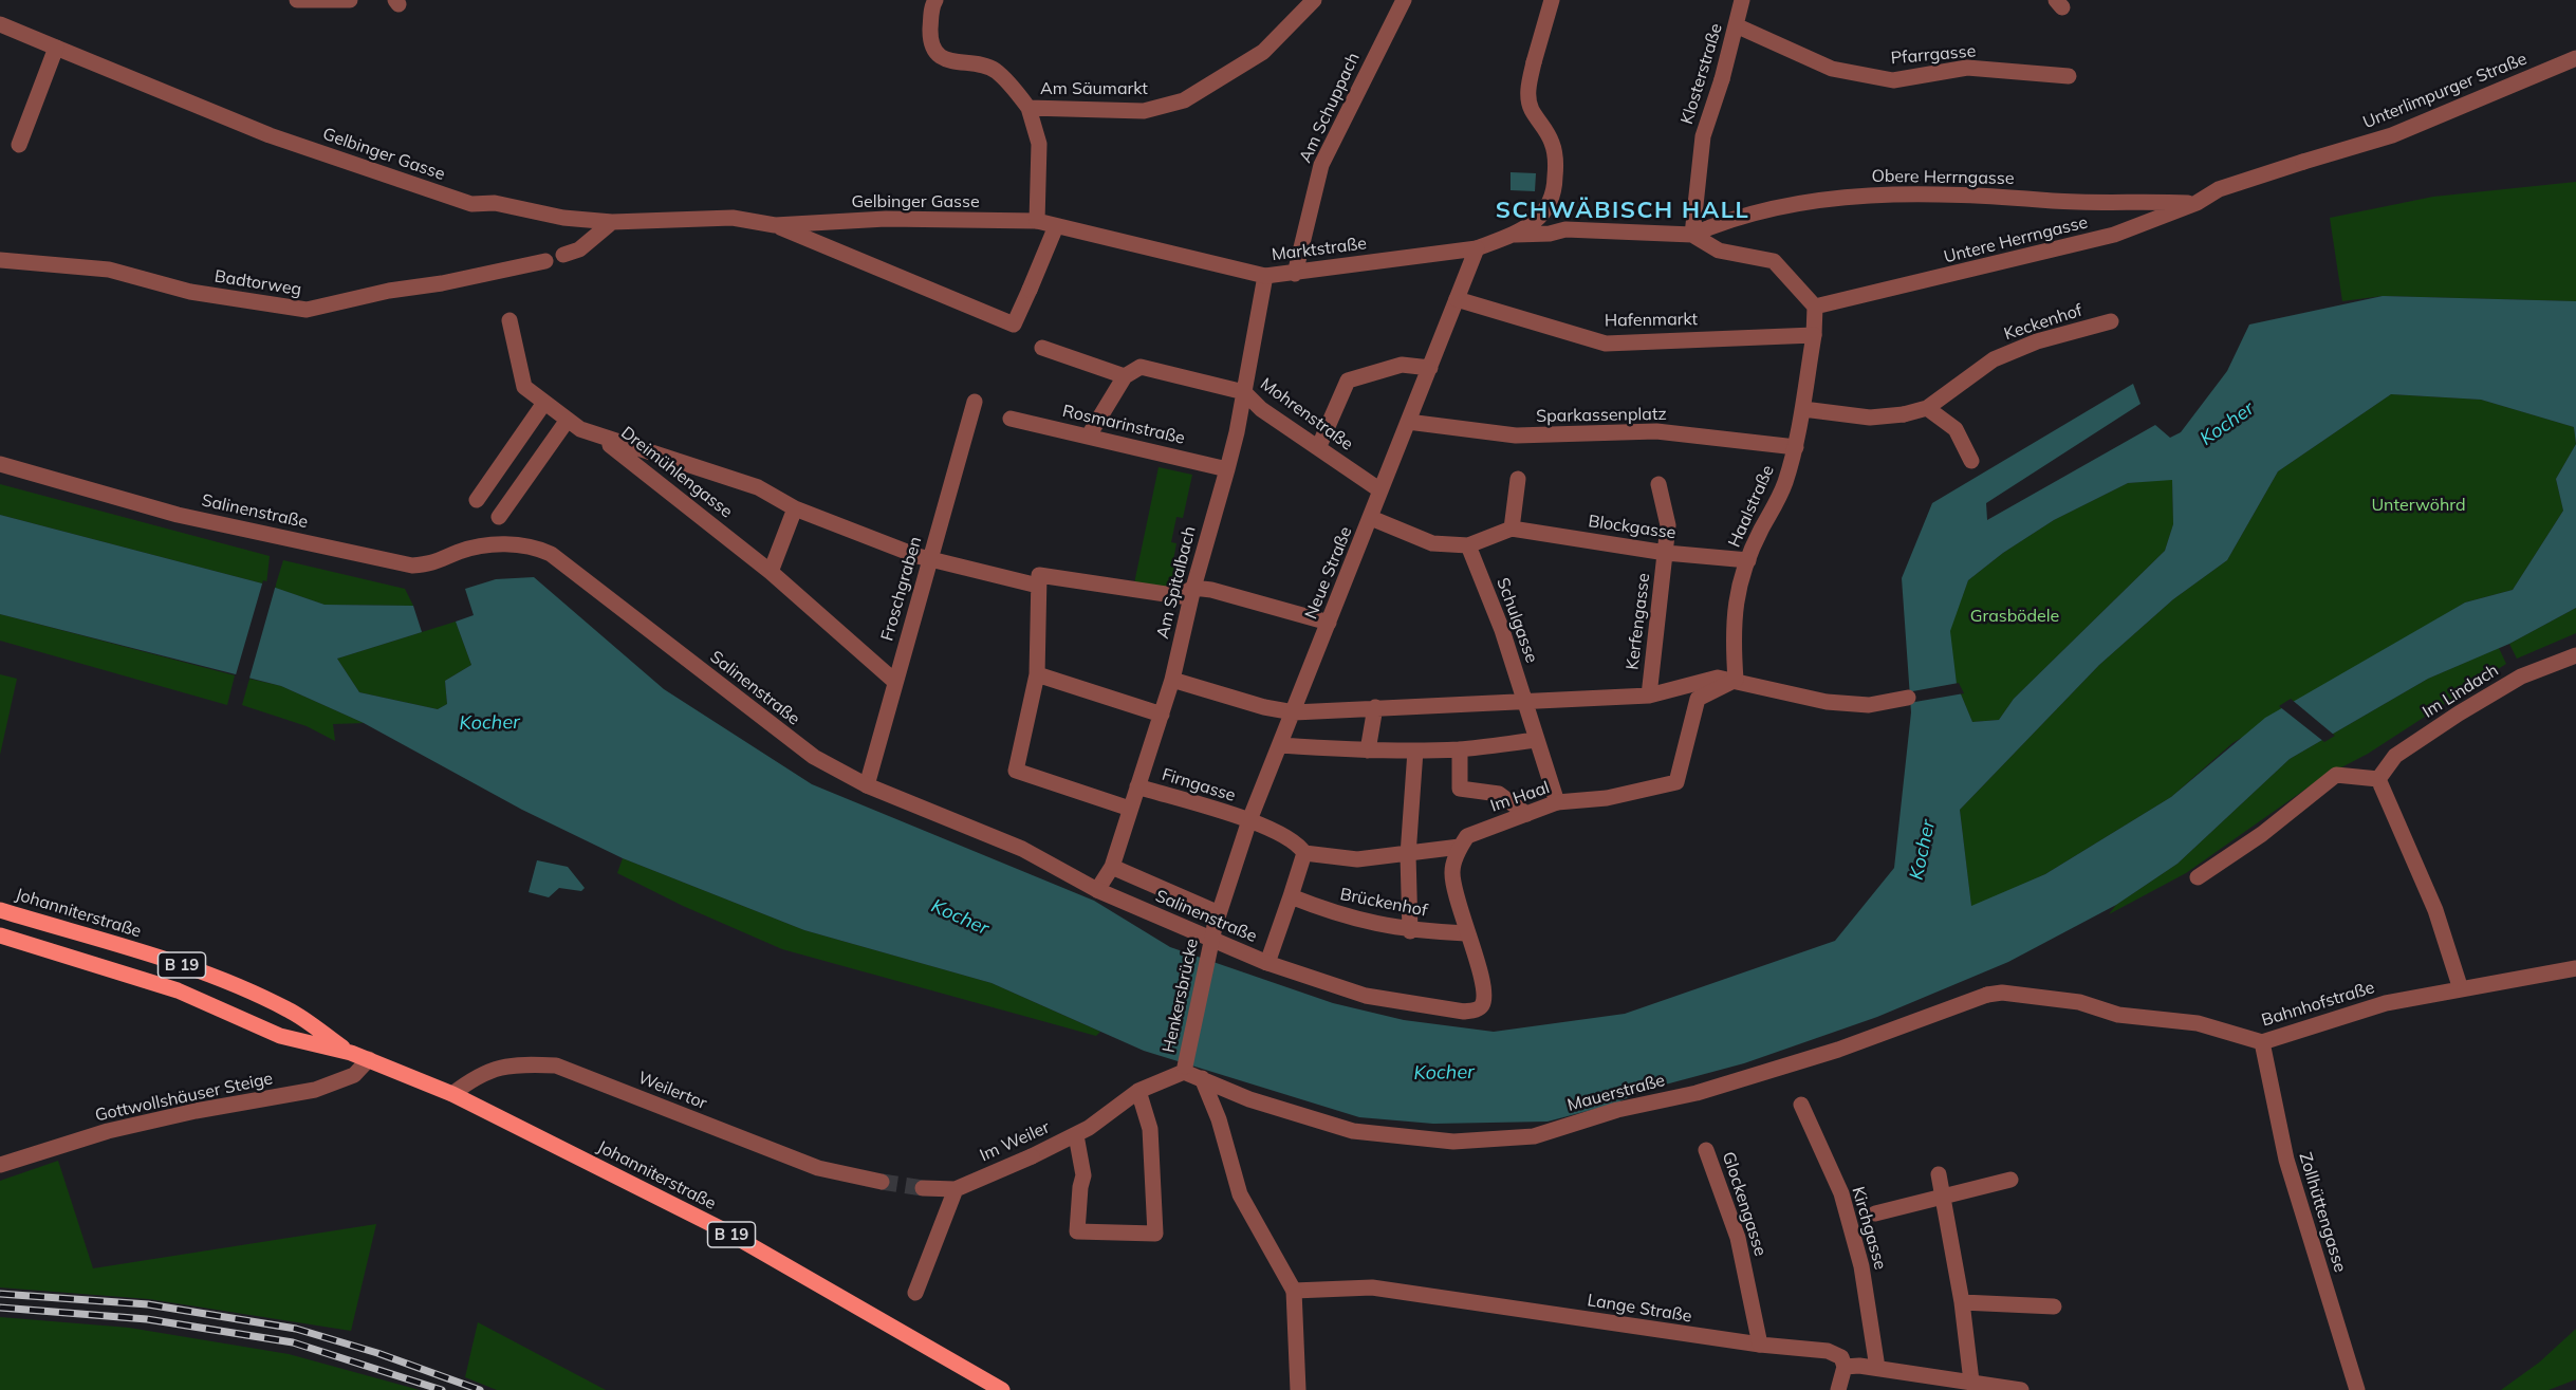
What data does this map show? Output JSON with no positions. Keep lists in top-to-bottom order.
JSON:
{
  "streets": {
    "main road": ["Johanniterstraße", "B 19"],
    "street": [
      "Pfarrgasse",
      "Klosterstraße",
      "Am Säumarkt",
      "Unterlimpurger Straße",
      "Am Schuppach",
      "Gelbinger Gasse",
      "Obere Herrngasse",
      "Untere Herrngasse",
      "Marktstraße",
      "Badtorweg",
      "Hafenmarkt",
      "Keckenhof",
      "Mohrenstraße",
      "Sparkassenplatz",
      "Rosmarinstraße",
      "Dreimühlengasse",
      "Haalstraße",
      "Salinenstraße",
      "Blockgasse",
      "Neue Straße",
      "Am Spitalbach",
      "Froschgraben",
      "Schulgasse",
      "Kerfengasse",
      "Im Lindach",
      "Firngasse",
      "Im Haal",
      "Brückenhof",
      "Henkersbrücke",
      "Bahnhofstraße",
      "Weilertor",
      "Mauerstraße",
      "Gottwollshäuser Steige",
      "Im Weiler",
      "Glockengasse",
      "Zollhüttengasse",
      "Kirchgasse",
      "Lange Straße"
    ]
  },
  "crossings": [
    ["Pfarrgasse", "Klosterstraße"],
    ["Klosterstraße", "Obere Herrngasse"],
    ["Am Säumarkt", "Gelbinger Gasse"],
    ["Unterlimpurger Straße", "Untere Herrngasse"],
    ["Am Schuppach", "Marktstraße"],
    ["Gelbinger Gasse", "Marktstraße"],
    ["Obere Herrngasse", "Untere Herrngasse"],
    ["Untere Herrngasse", "Haalstraße"],
    ["Marktstraße", "Neue Straße"],
    ["Marktstraße", "Am Spitalbach"],
    ["Hafenmarkt", "Haalstraße"],
    ["Hafenmarkt", "Neue Straße"],
    ["Mohrenstraße", "Neue Straße"],
    ["Mohrenstraße", "Am Spitalbach"],
    ["Sparkassenplatz", "Haalstraße"],
    ["Sparkassenplatz", "Neue Straße"],
    ["Rosmarinstraße", "Am Spitalbach"],
    ["Dreimühlengasse", "Froschgraben"],
    ["Haalstraße", "Blockgasse"],
    ["Haalstraße", "Im Haal"],
    ["Salinenstraße", "Am Spitalbach"],
    ["Salinenstraße", "Froschgraben"],
    ["Salinenstraße", "Brückenhof"],
    ["Blockgasse", "Kerfengasse"],
    ["Neue Straße", "Firngasse"],
    ["Neue Straße", "Henkersbrücke"],
    ["Am Spitalbach", "Firngasse"],
    ["Schulgasse", "Im Haal"],
    ["Johanniterstraße", "Weilertor"],
    ["Johanniterstraße", "Gottwollshäuser Steige"],
    ["Henkersbrücke", "Mauerstraße"],
    ["Henkersbrücke", "Im Weiler"],
    ["Bahnhofstraße", "Mauerstraße"],
    ["Bahnhofstraße", "Zollhüttengasse"],
    ["Mauerstraße", "Im Weiler"],
    ["Glockengasse", "Lange Straße"]
  ],
  "districts": ["SCHWÄBISCH HALL"],
  "water": ["Kocher"],
  "parks": ["Unterwöhrd", "Grasbödele"]
}
